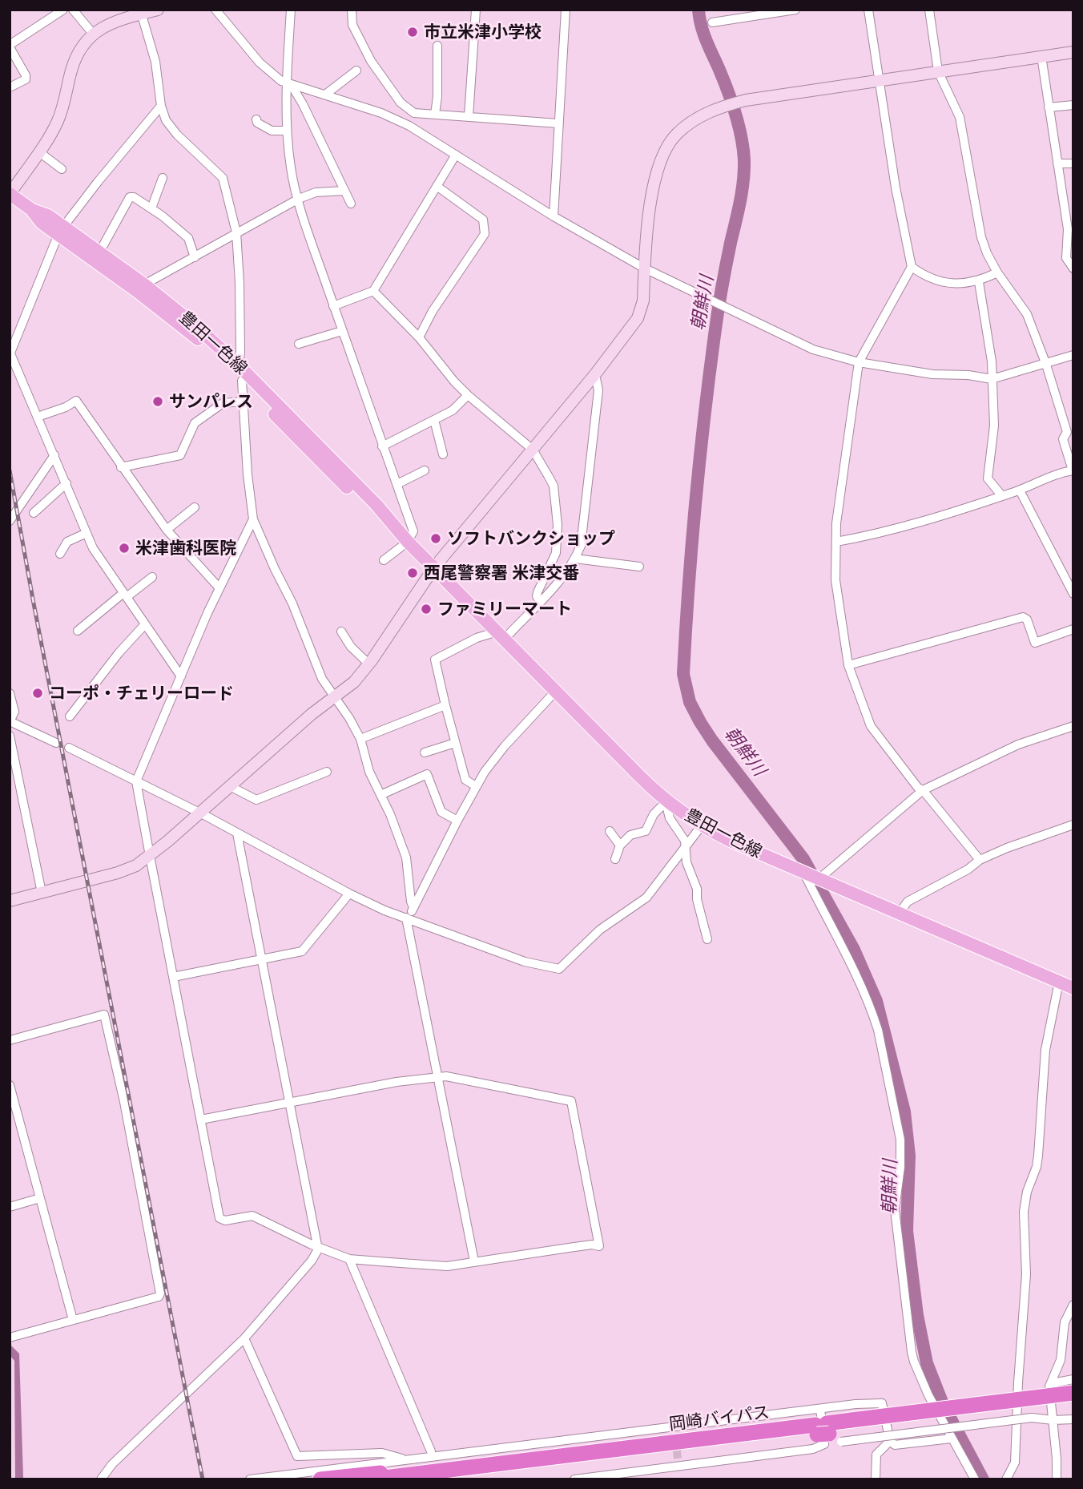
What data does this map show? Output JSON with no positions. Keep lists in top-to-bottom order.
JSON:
{
  "streets": {
    "highway": ["岡崎バイパス"],
    "main road": ["豊田一色線"]
  },
  "water": ["朝鮮川"],
  "places": [
    "市立米津小学校",
    "サンパレス",
    "ソフトバンクショップ",
    "米津歯科医院",
    "西尾警察署 米津交番",
    "ファミリーマート",
    "コーポ・チェリーロード"
  ]
}
